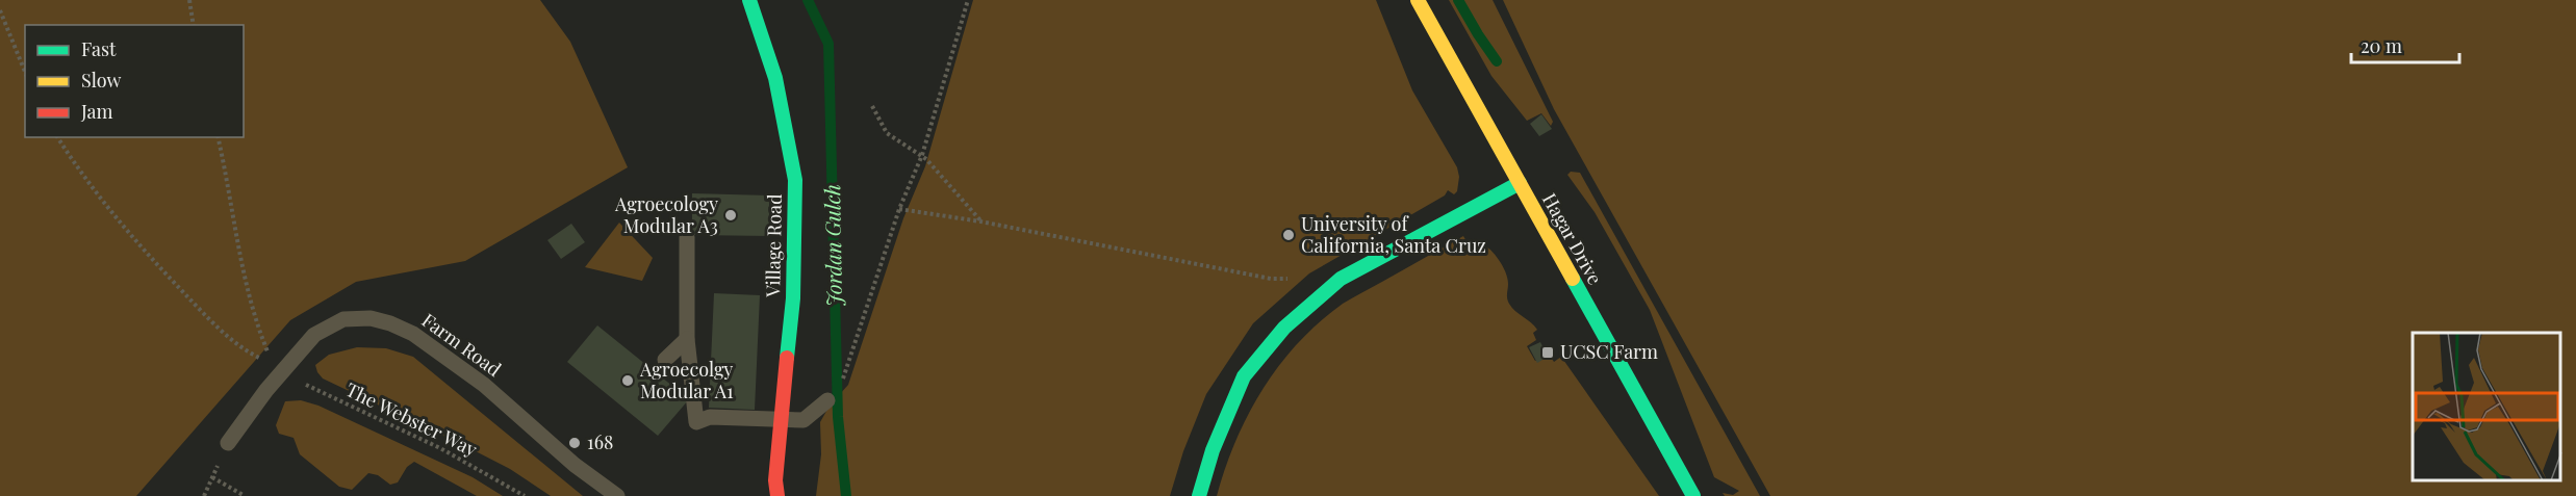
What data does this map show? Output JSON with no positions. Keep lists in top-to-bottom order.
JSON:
{
  "streets": {
    "street": ["Hagar Drive", "Village Road"],
    "lane": ["Farm Road"],
    "path": ["The Webster Way"]
  },
  "crossings": [
    ["Farm Road", "The Webster Way"]
  ],
  "water": ["Jordan Gulch"],
  "places": {
    "other": [
      "Agroecology Modular A3",
      "University of California, Santa Cruz",
      "Agroecolgy Modular A1",
      "168"
    ],
    "transit": ["UCSC Farm"]
  },
  "legend": ["Fast", "Slow", "Jam"],
  "scale_bar": "20 m"
}
